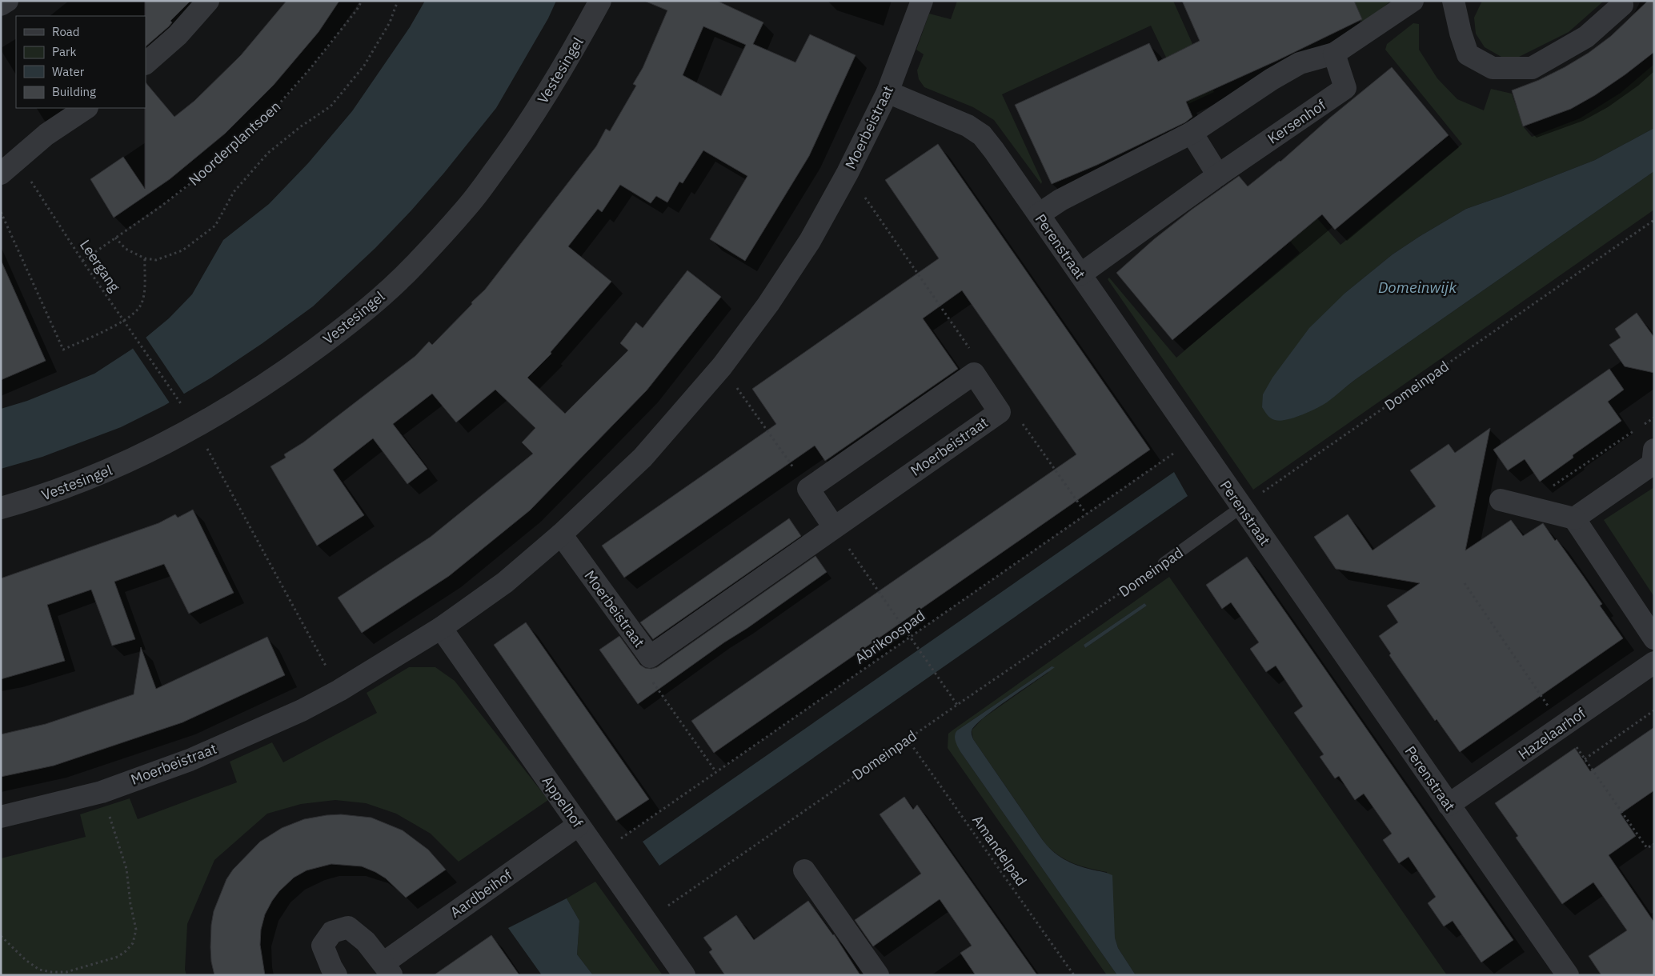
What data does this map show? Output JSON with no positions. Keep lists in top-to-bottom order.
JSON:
{
  "streets": {
    "street": [
      "Vestesingel",
      "Kersenhof",
      "Moerbeistraat",
      "Perenstraat",
      "Hazelaarhof",
      "Appelhof",
      "Aardbeihof"
    ],
    "lane": ["Domeinpad"],
    "path": [
      "Noorderplantsoen",
      "Leergang",
      "Abrikoospad",
      "Amandelpad"
    ]
  },
  "crossings": [
    ["Kersenhof", "Perenstraat"],
    ["Moerbeistraat", "Perenstraat"],
    ["Moerbeistraat", "Appelhof"],
    ["Noorderplantsoen", "Leergang"],
    ["Perenstraat", "Domeinpad"],
    ["Perenstraat", "Abrikoospad"],
    ["Perenstraat", "Hazelaarhof"],
    ["Domeinpad", "Appelhof"],
    ["Domeinpad", "Amandelpad"],
    ["Abrikoospad", "Appelhof"],
    ["Appelhof", "Aardbeihof"]
  ],
  "water": ["Domeinwijk"],
  "legend": [
    "Road",
    "Park",
    "Water",
    "Building"
  ]
}
